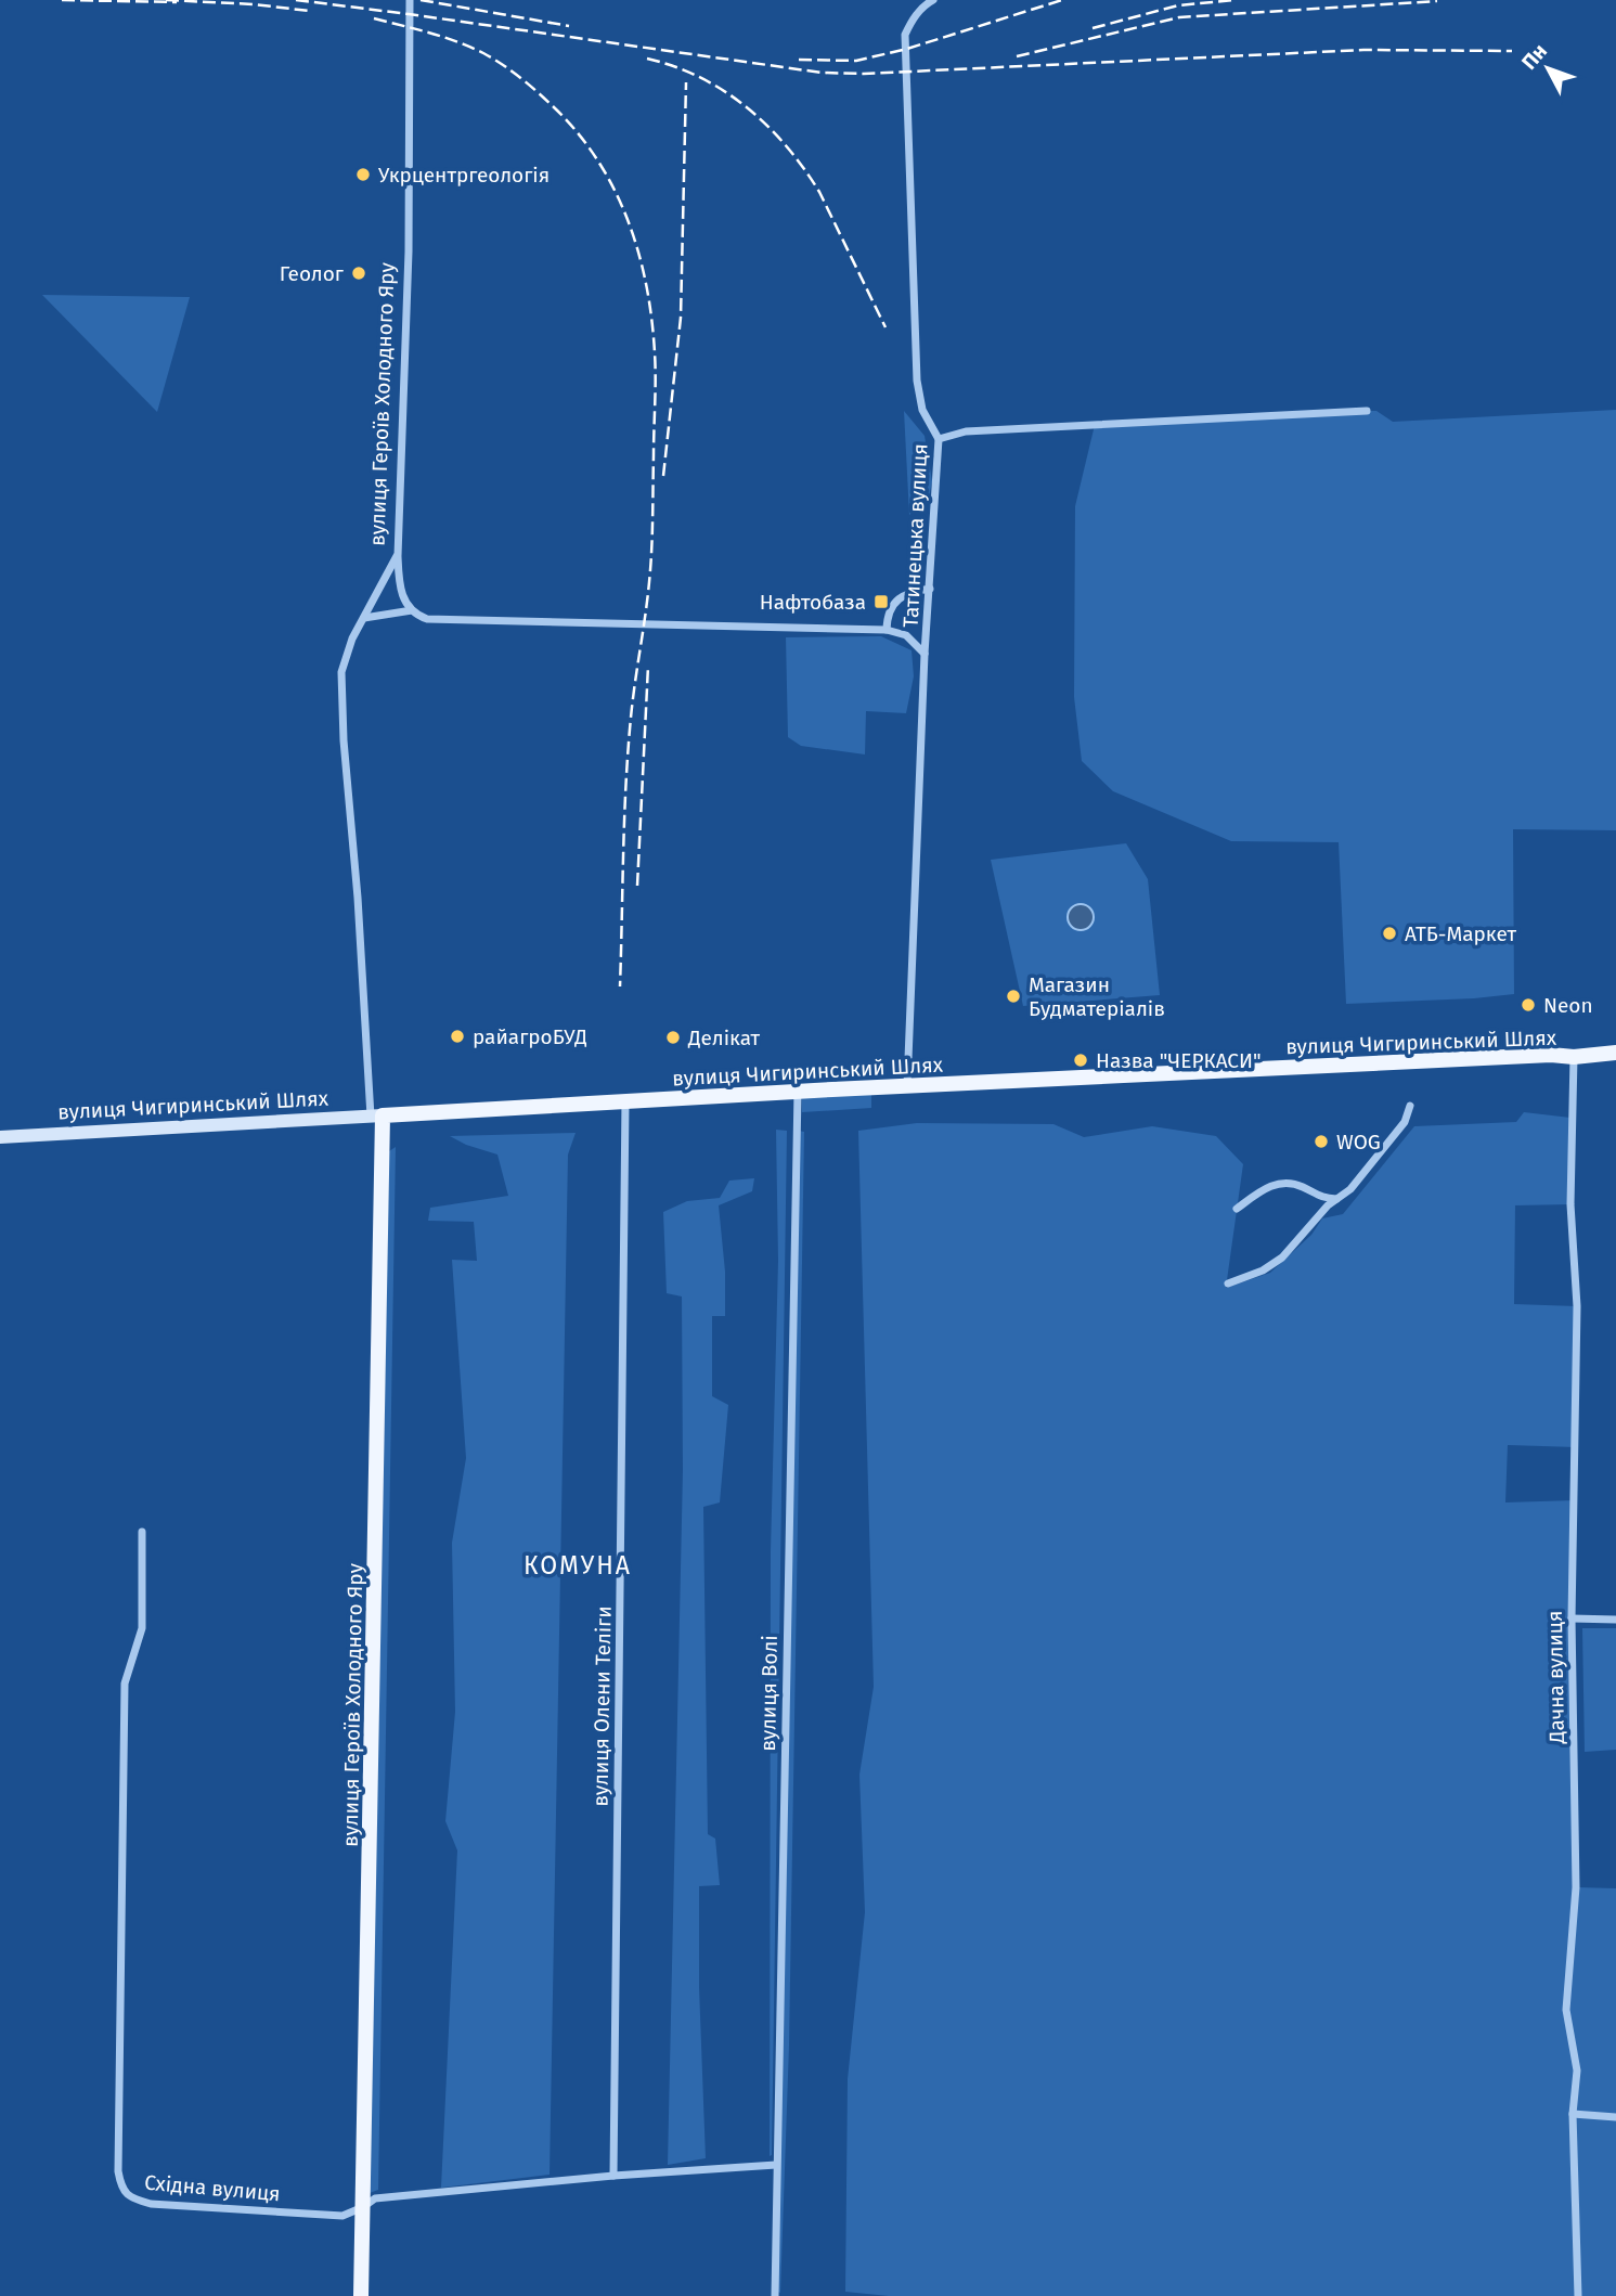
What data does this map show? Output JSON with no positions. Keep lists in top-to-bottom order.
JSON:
{
  "streets": {
    "main road": ["вулиця Героїв Холодного Яру", "вулиця Чигиринський Шлях"],
    "street": [
      "Татинецька вулиця",
      "Дачна вулиця",
      "вулиця Волі",
      "вулиця Олени Теліги",
      "Східна вулиця"
    ]
  },
  "crossings": [
    ["вулиця Героїв Холодного Яру", "вулиця Чигиринський Шлях"],
    ["вулиця Героїв Холодного Яру", "Східна вулиця"],
    ["Татинецька вулиця", "вулиця Чигиринський Шлях"],
    ["вулиця Чигиринський Шлях", "Дачна вулиця"],
    ["вулиця Чигиринський Шлях", "вулиця Волі"],
    ["вулиця Чигиринський Шлях", "вулиця Олени Теліги"],
    ["вулиця Волі", "Східна вулиця"],
    ["вулиця Олени Теліги", "Східна вулиця"]
  ],
  "districts": ["КОМУНА"],
  "places": {
    "other": [
      "Укрцентргеологія",
      "Геолог",
      "АТБ-Маркет",
      "Магазин Будматеріалів",
      "Neon",
      "райагроБУД",
      "Делікат",
      "Назва \"ЧЕРКАСИ\"",
      "WOG"
    ],
    "transit": ["Нафтобаза"]
  },
  "north": "top left"
}
